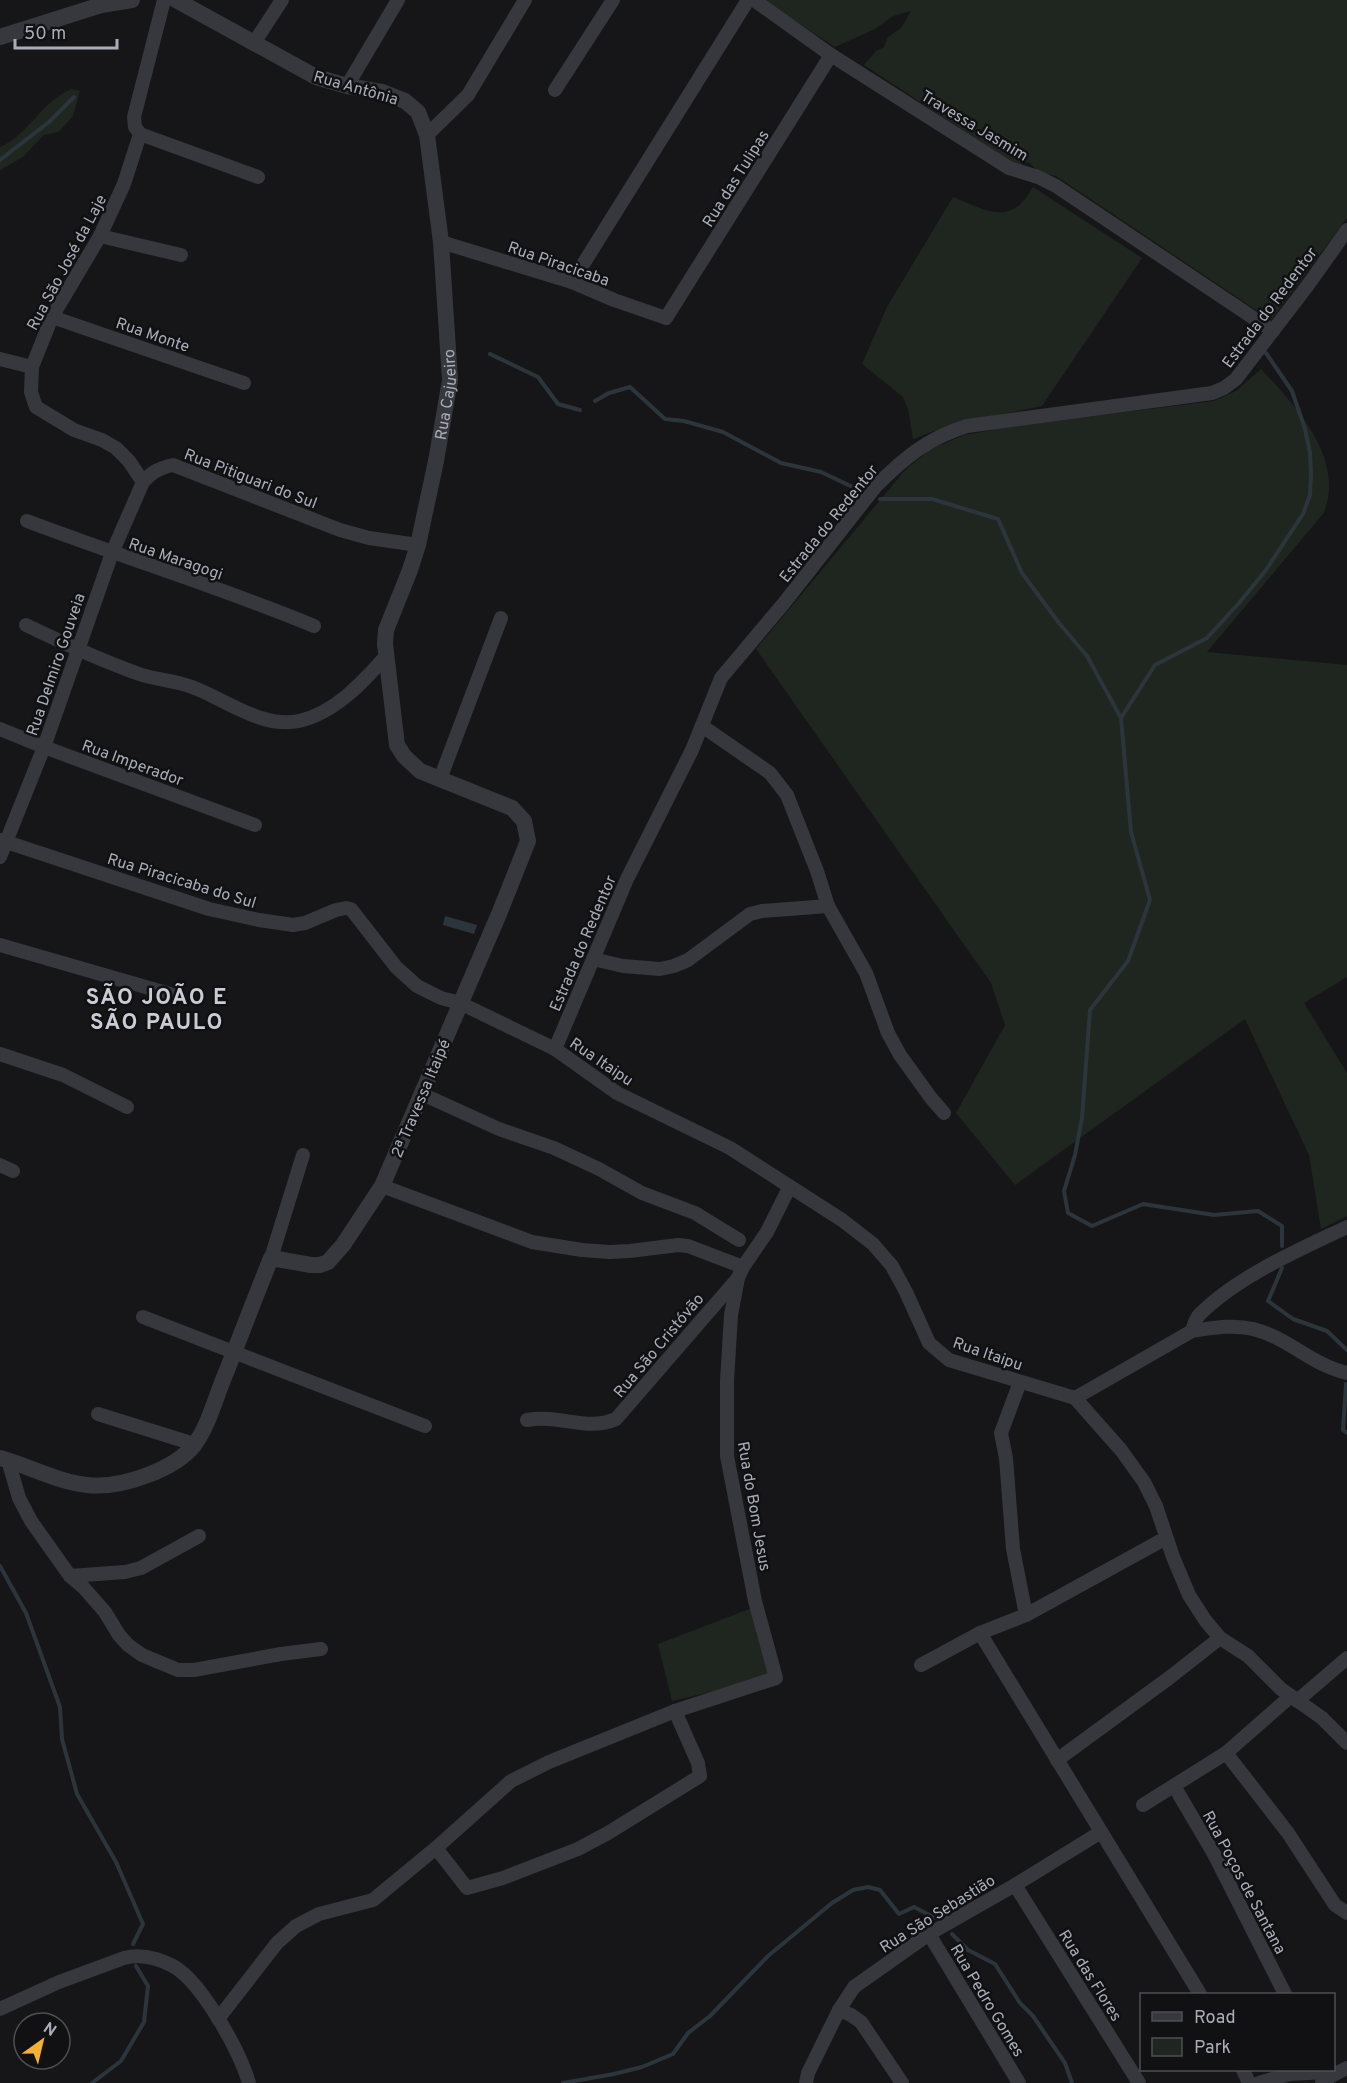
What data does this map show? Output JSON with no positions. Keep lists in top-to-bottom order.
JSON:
{
  "streets": {
    "street": [
      "Rua Antônia",
      "Travessa Jasmim",
      "Rua das Tulipas",
      "Rua São José da Laje",
      "Rua Piracicaba",
      "Estrada do Redentor",
      "Rua Monte",
      "Rua Cajueiro",
      "Rua Pitiguari do Sul",
      "Rua Maragogi",
      "Rua Delmiro Gouveia",
      "Rua Imperador",
      "Rua Piracicaba do Sul",
      "Rua Itaipu",
      "2ª Travessa Itaipé",
      "Rua São Cristóvão",
      "Rua do Bom Jesus",
      "Rua Poços de Santana",
      "Rua São Sebastião",
      "Rua das Flores",
      "Rua Pedro Gomes"
    ]
  },
  "crossings": [
    ["Rua Antônia", "Rua Piracicaba"],
    ["Rua Antônia", "Rua Cajueiro"],
    ["Travessa Jasmim", "Rua das Tulipas"],
    ["Travessa Jasmim", "Estrada do Redentor"],
    ["Rua das Tulipas", "Rua Piracicaba"],
    ["Rua São José da Laje", "Rua Monte"],
    ["Rua Piracicaba", "Rua Cajueiro"],
    ["Estrada do Redentor", "Rua Itaipu"],
    ["Rua Cajueiro", "Rua Pitiguari do Sul"],
    ["Rua Cajueiro", "2ª Travessa Itaipé"],
    ["Rua Pitiguari do Sul", "Rua Delmiro Gouveia"],
    ["Rua Pitiguari do Sul", "2ª Travessa Itaipé"],
    ["Rua Maragogi", "Rua Delmiro Gouveia"],
    ["Rua Delmiro Gouveia", "Rua Imperador"],
    ["Rua Delmiro Gouveia", "Rua Piracicaba do Sul"],
    ["Rua Piracicaba do Sul", "Rua Itaipu"],
    ["Rua Piracicaba do Sul", "2ª Travessa Itaipé"],
    ["Rua Itaipu", "2ª Travessa Itaipé"],
    ["Rua Itaipu", "Rua São Cristóvão"],
    ["Rua São Cristóvão", "Rua do Bom Jesus"],
    ["Rua São Sebastião", "Rua das Flores"],
    ["Rua São Sebastião", "Rua Pedro Gomes"]
  ],
  "districts": ["SÃO JOÃO E SÃO PAULO"],
  "legend": ["Road", "Park"],
  "scale_bar": "50 m",
  "north": "top right"
}
